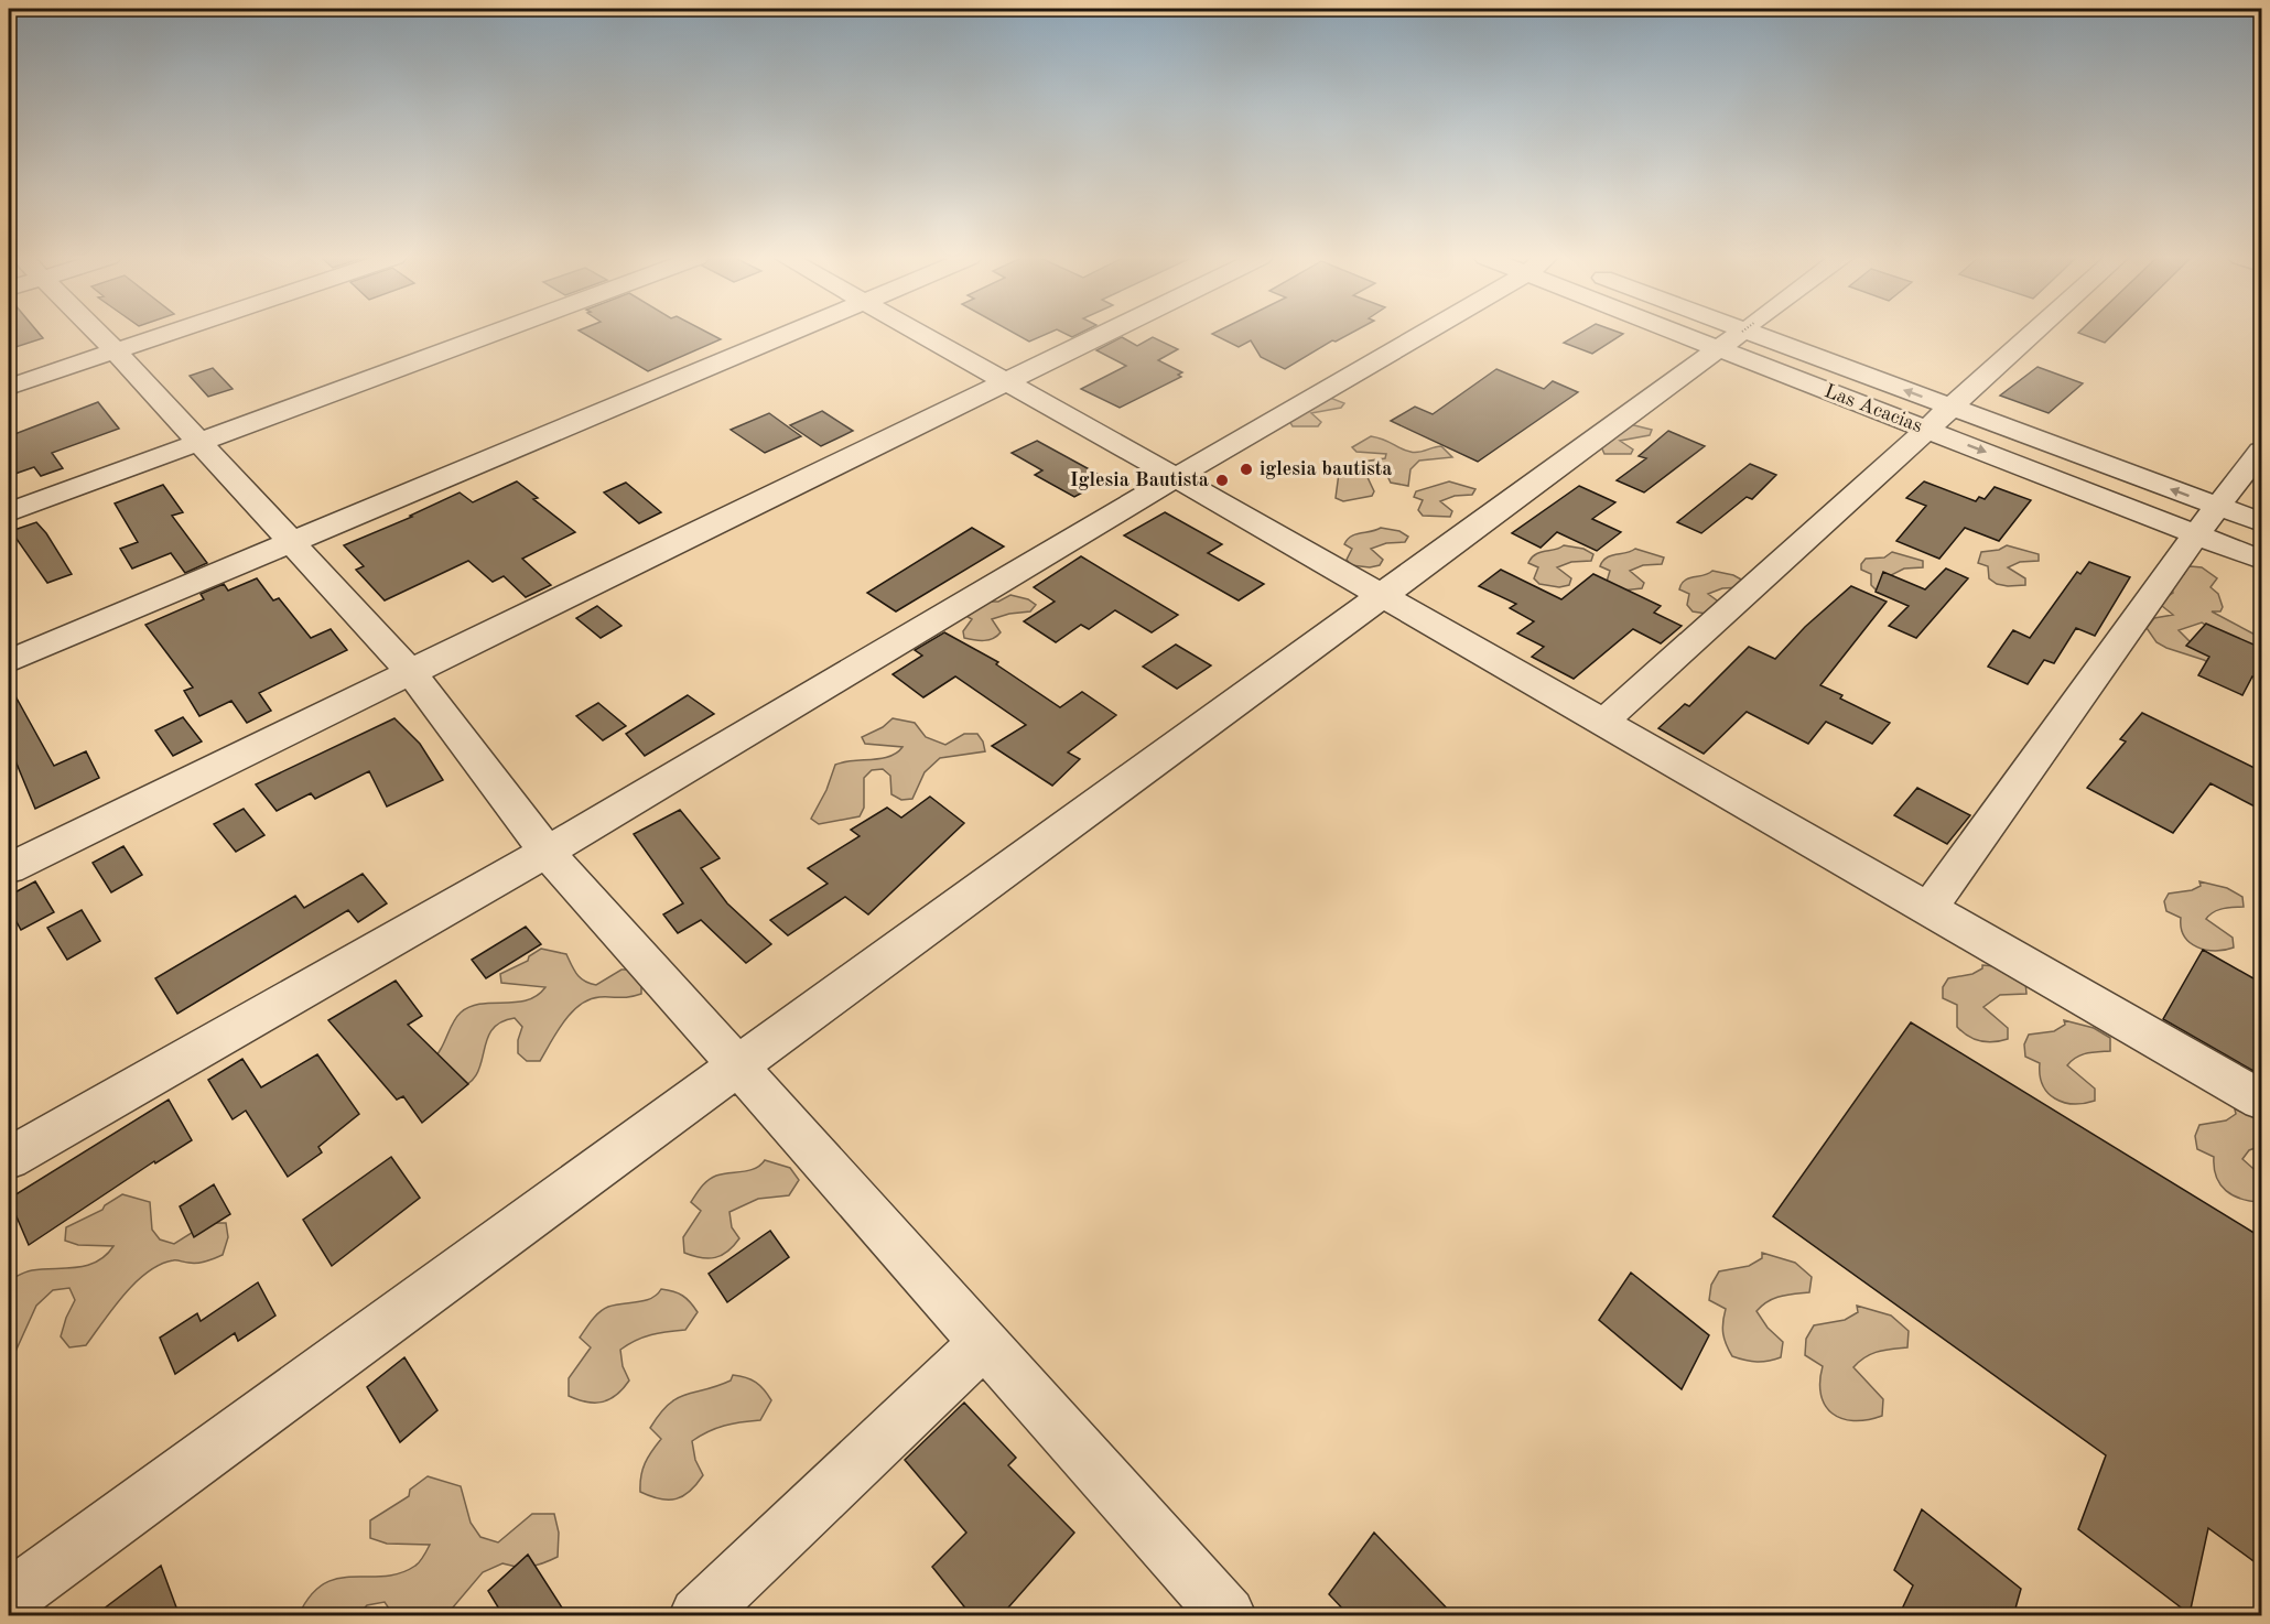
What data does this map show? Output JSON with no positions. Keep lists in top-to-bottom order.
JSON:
{
  "streets": {
    "street": ["Las Acacias"]
  },
  "places": ["iglesia bautista", "Iglesia Bautista"]
}
